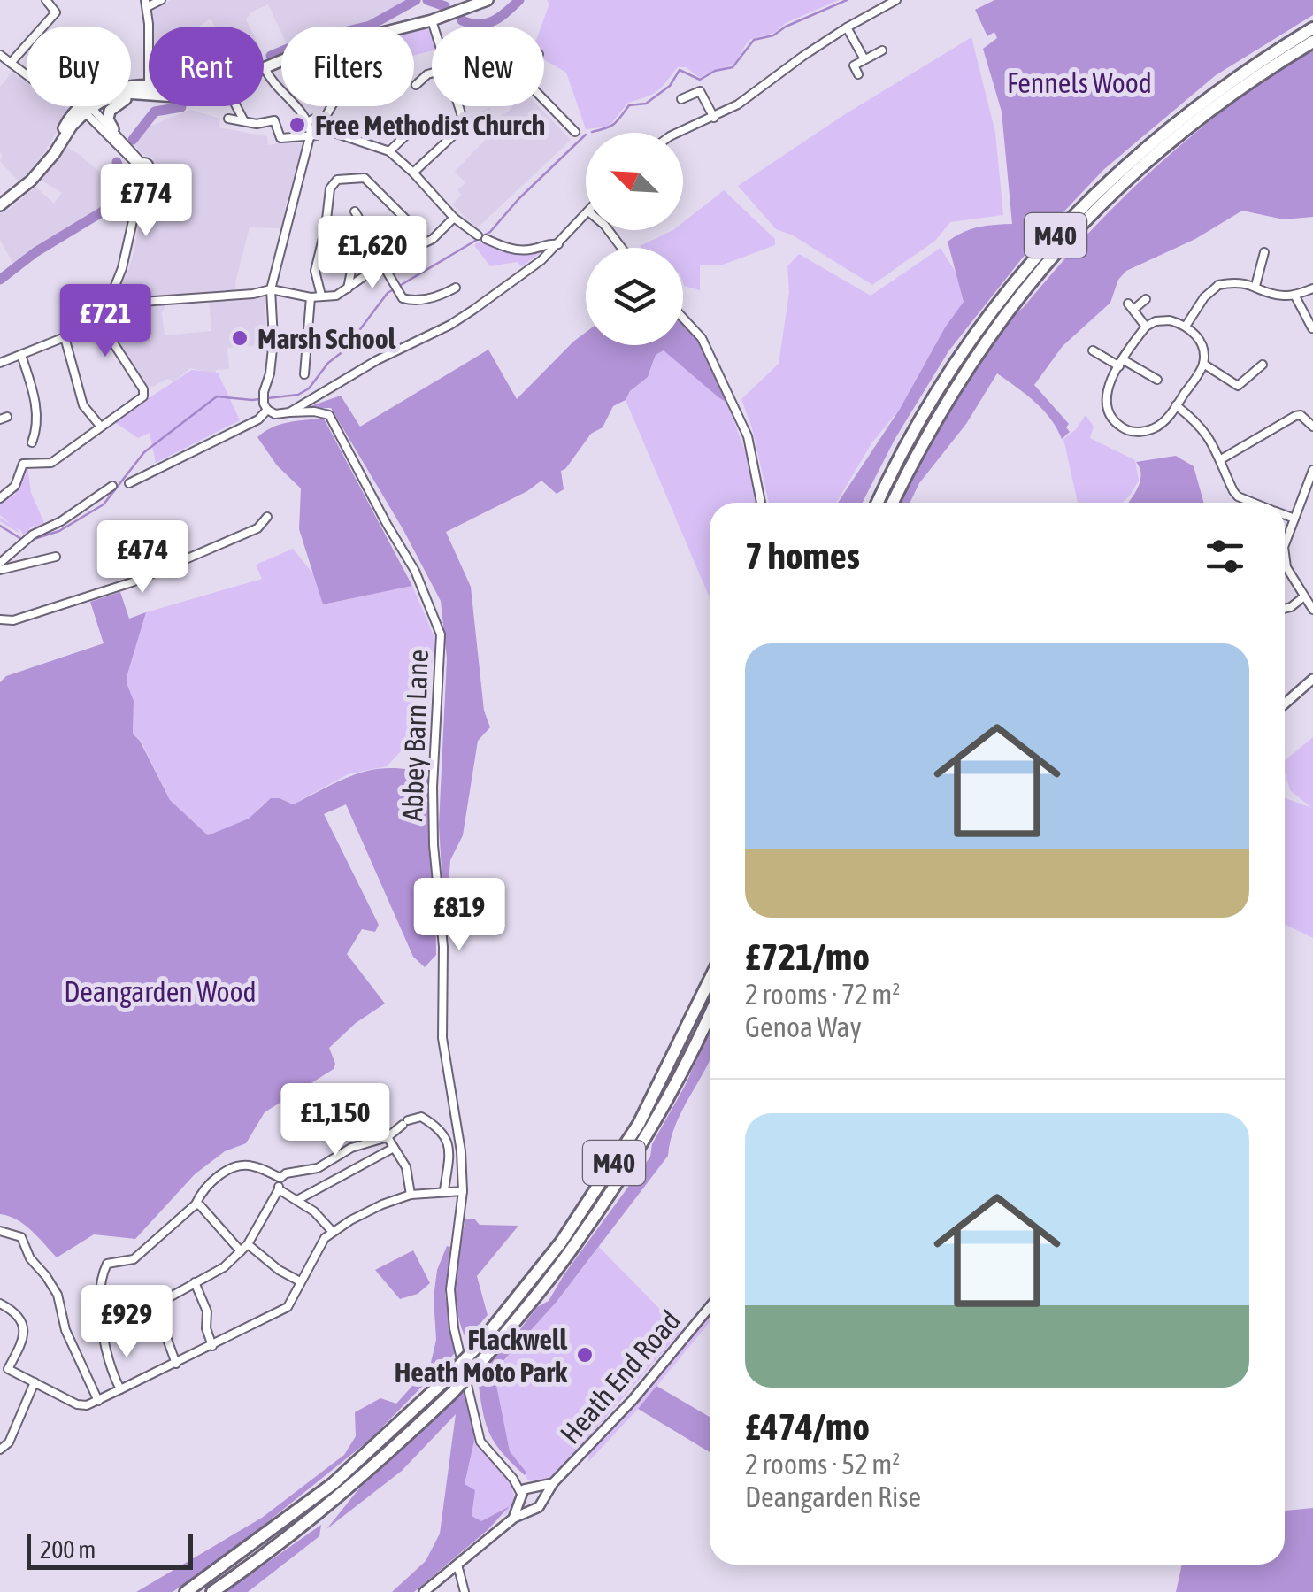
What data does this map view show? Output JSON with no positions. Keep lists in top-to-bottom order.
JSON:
{
  "streets": {
    "highway": ["M40"],
    "street": ["Abbey Barn Lane", "Heath End Road"]
  },
  "crossings": [
    ["Abbey Barn Lane", "Heath End Road"]
  ],
  "parks": ["Fennels Wood", "Deangarden Wood"],
  "places": ["Free Methodist Church", "Marsh School", "Flackwell Heath Moto Park"],
  "scale_bar": "200 m",
  "north": "top left",
  "page": {
    "chip": [
      "Buy",
      "Rent",
      "Filters",
      "New"
    ],
    "price": [
      "£774",
      "£1,620",
      "£721",
      "£474",
      "£819",
      "£1,150",
      "£929"
    ],
    "heading": "7 homes",
    "list": [
      {
        "name": "£721/mo",
        "note": "2 rooms · 72 m² · Genoa Way"
      },
      {
        "name": "£474/mo",
        "note": "2 rooms · 52 m² · Deangarden Rise"
      }
    ],
    "scale": "200 m"
  }
}
